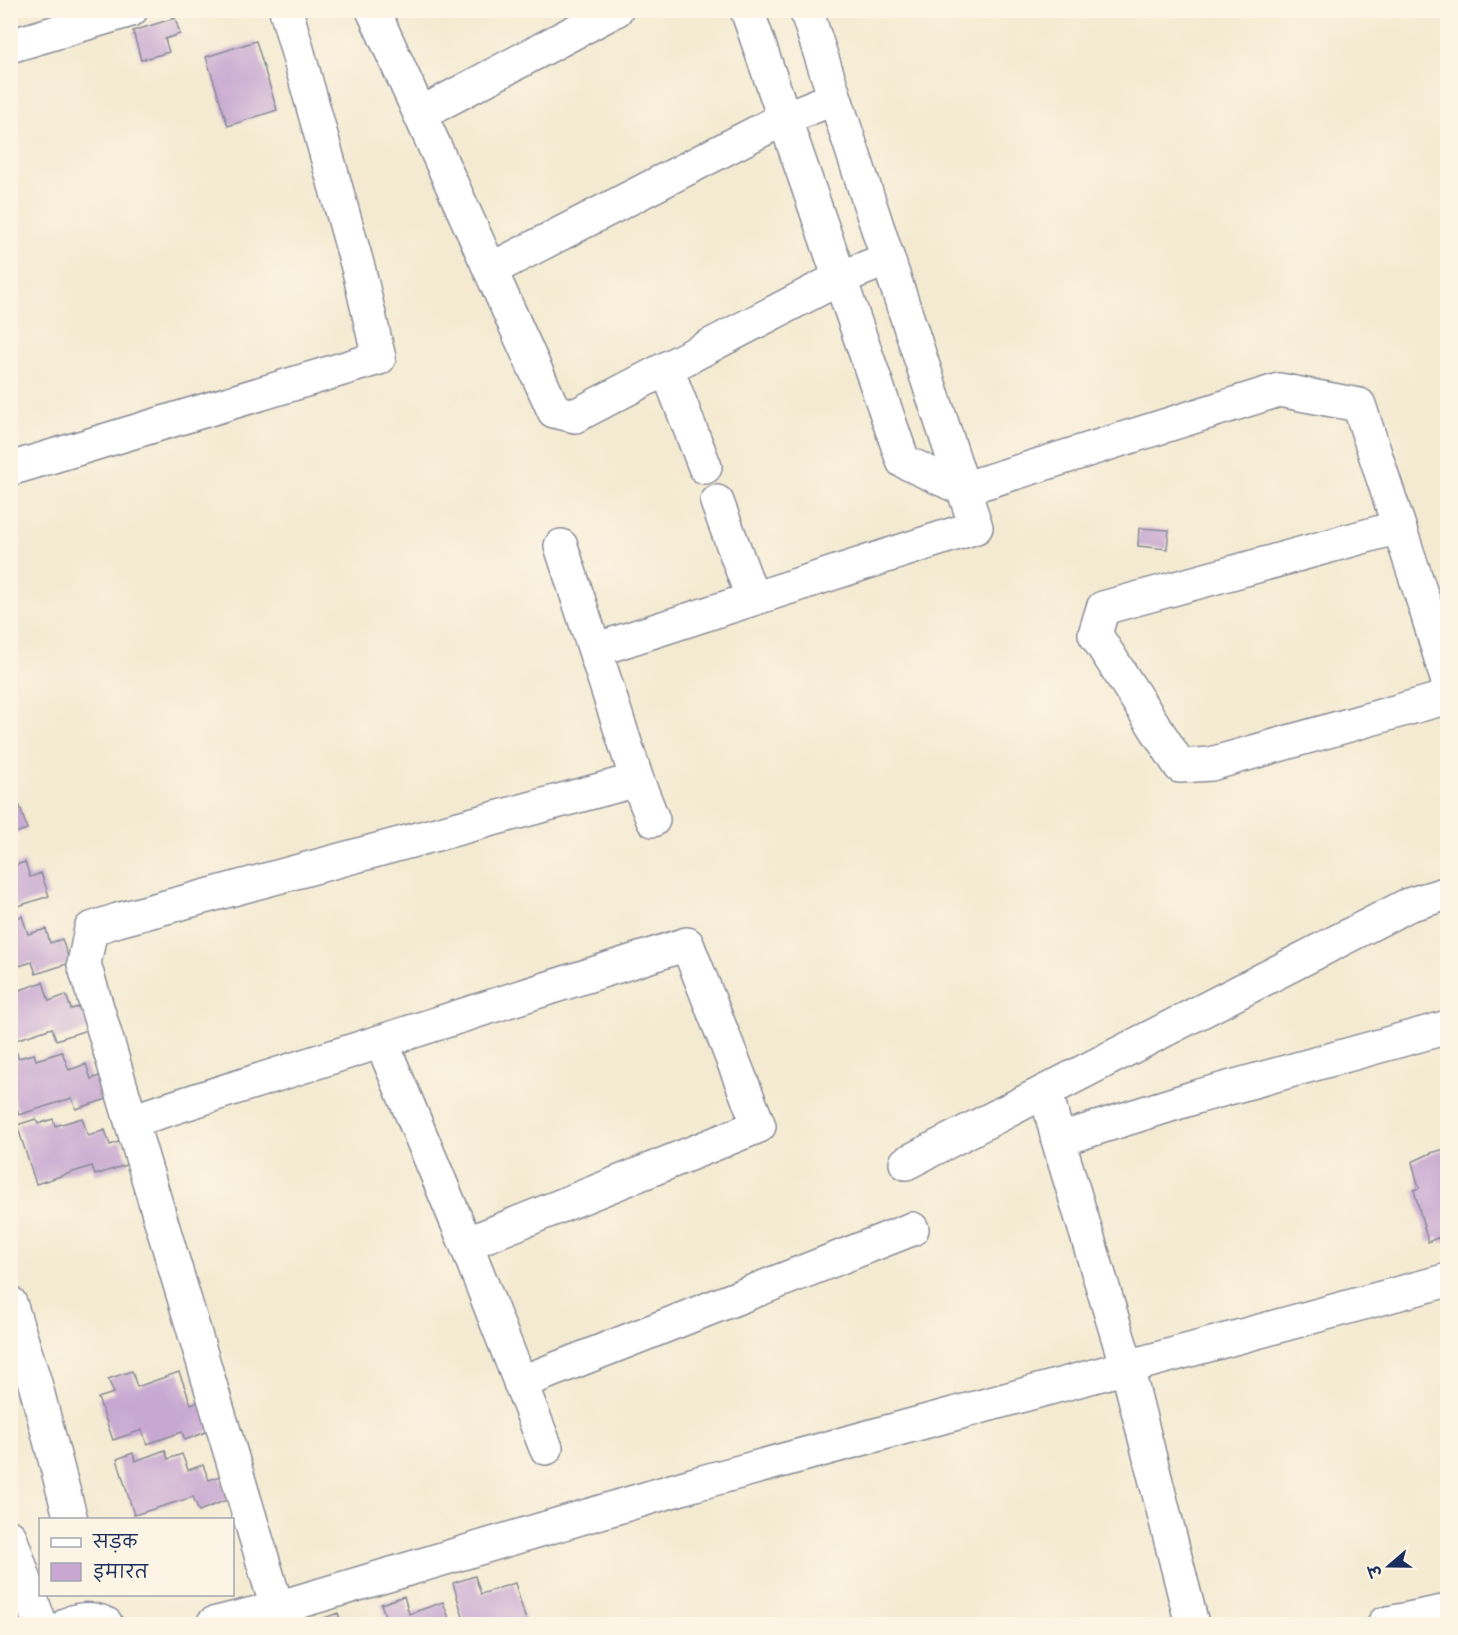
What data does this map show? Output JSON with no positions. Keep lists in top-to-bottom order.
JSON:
{
  "legend": ["सड़क", "इमारत"],
  "north": "left"
}
